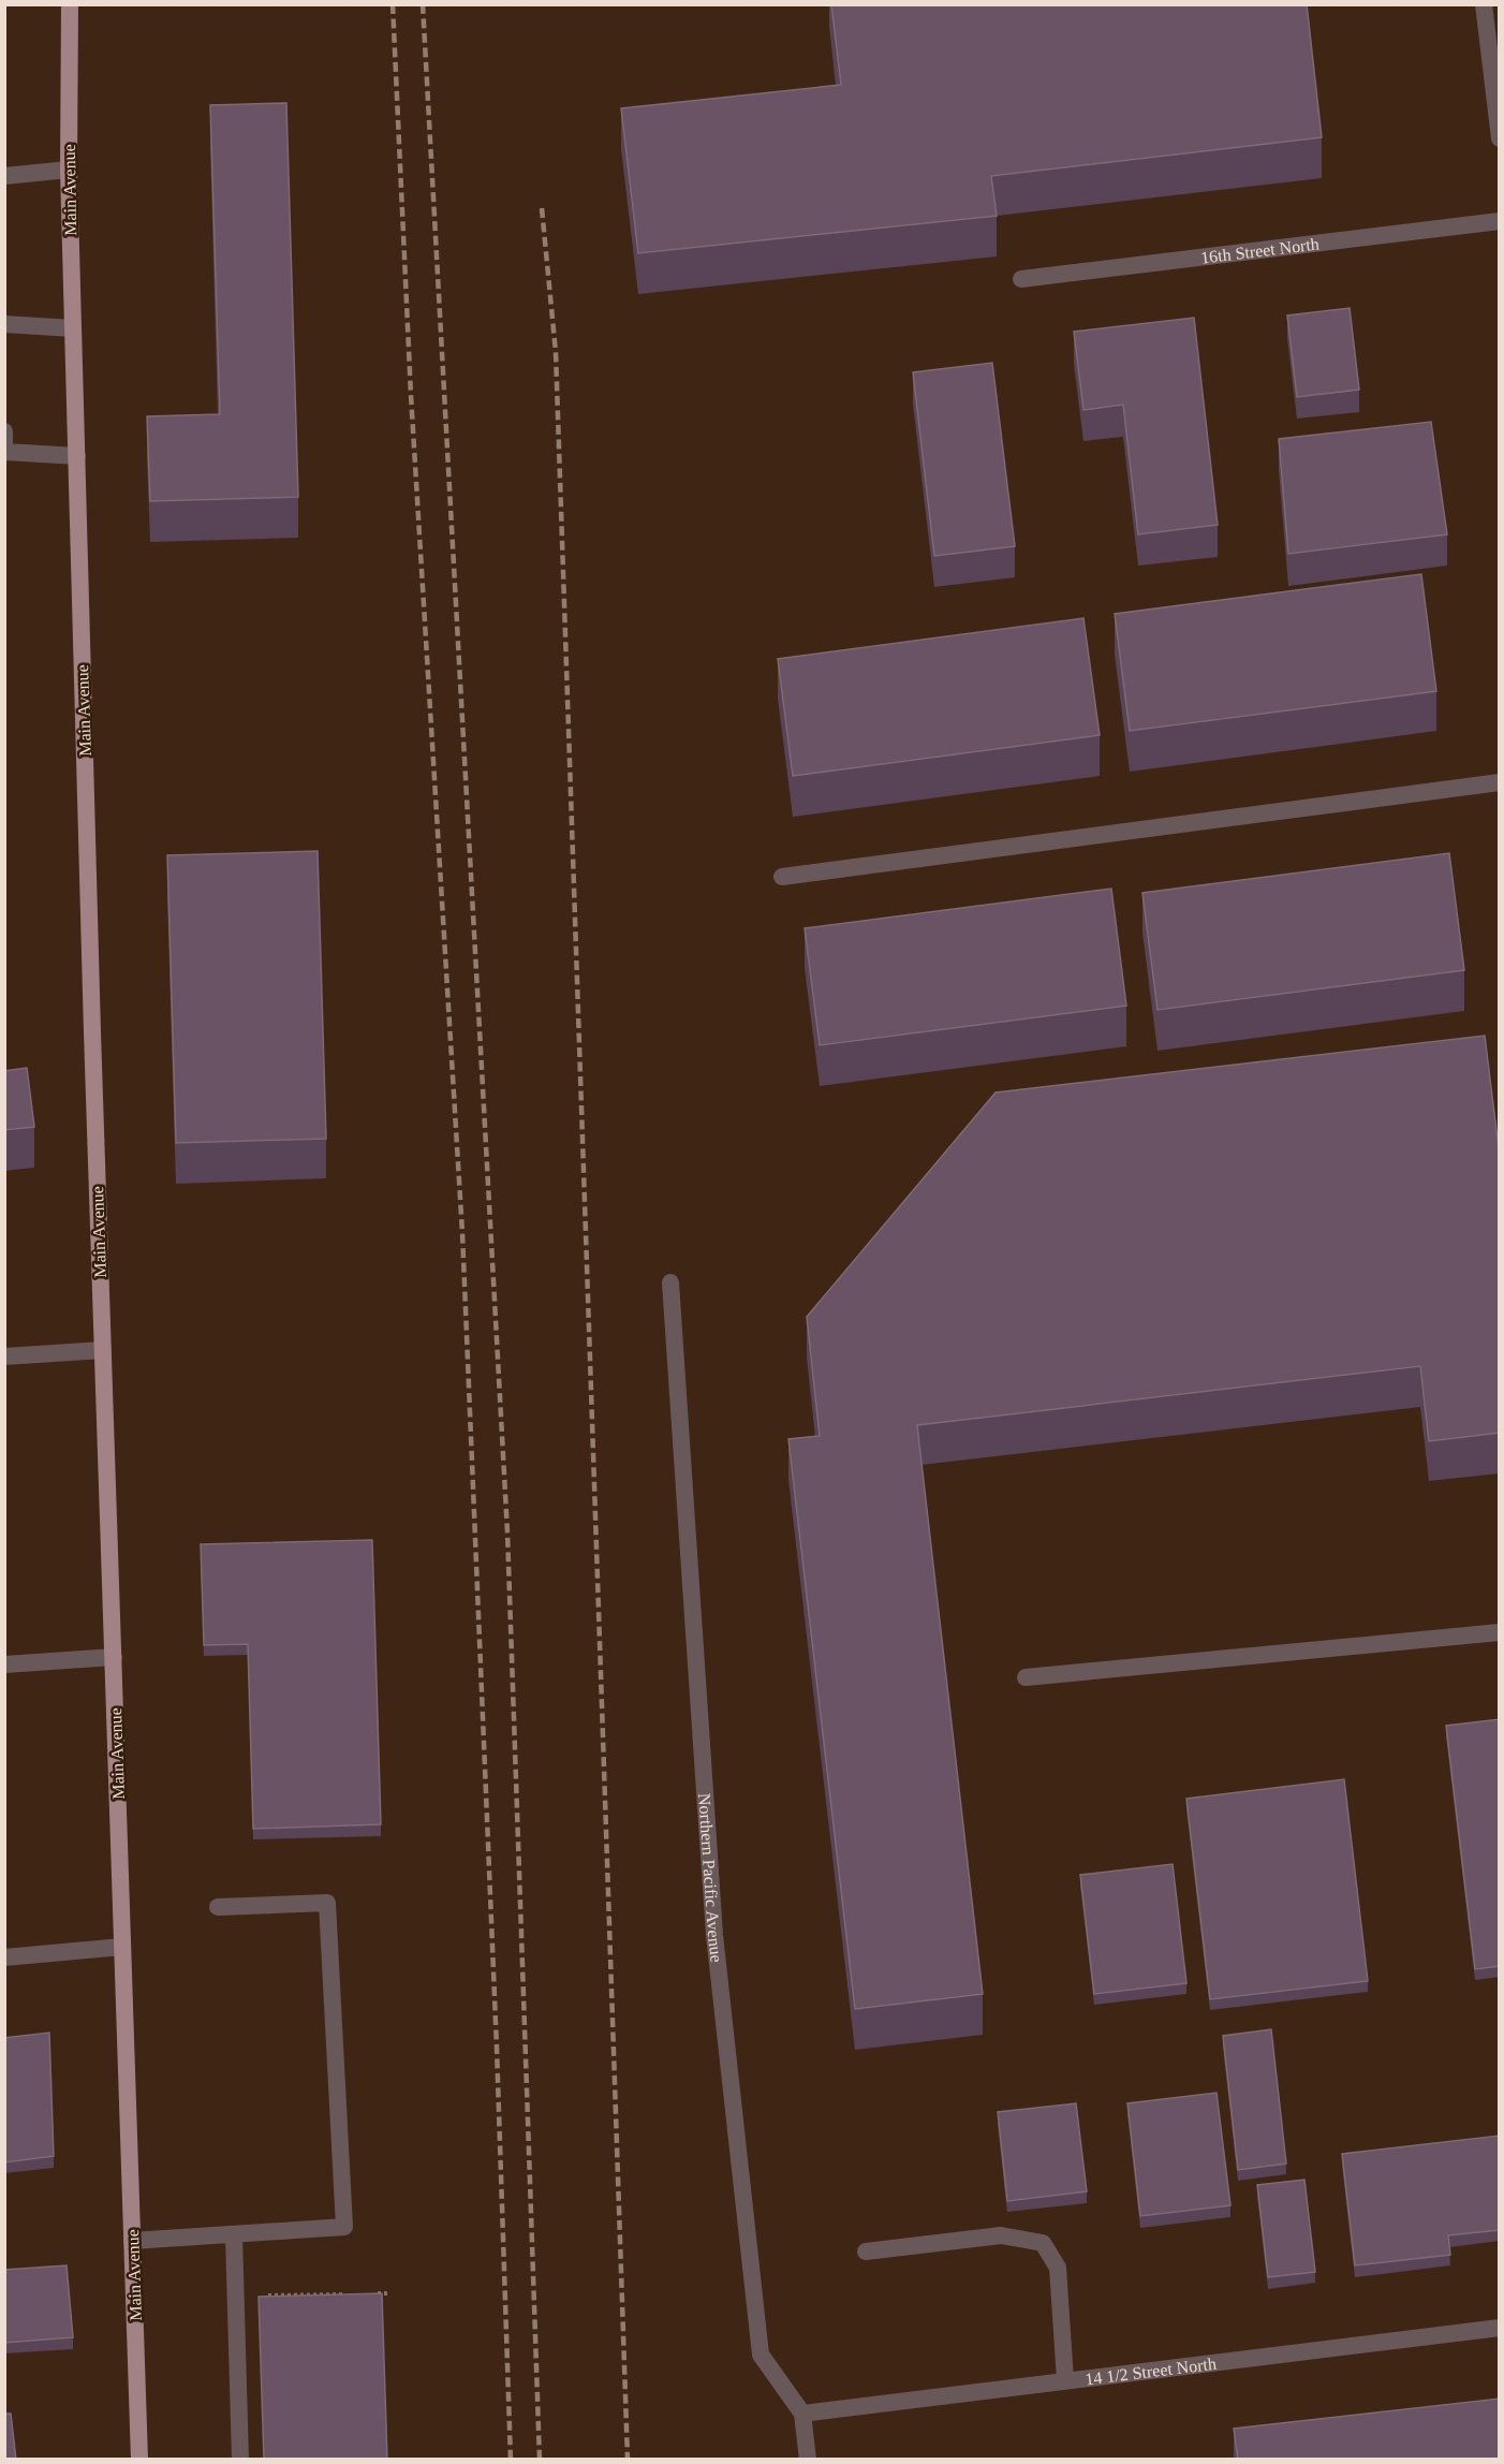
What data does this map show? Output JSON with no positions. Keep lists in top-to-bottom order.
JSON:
{
  "streets": {
    "main road": ["Main Avenue"],
    "street": ["16th Street North", "Northern Pacific Avenue", "14 1/2 Street North"]
  },
  "crossings": [
    ["Northern Pacific Avenue", "14 1/2 Street North"]
  ]
}
